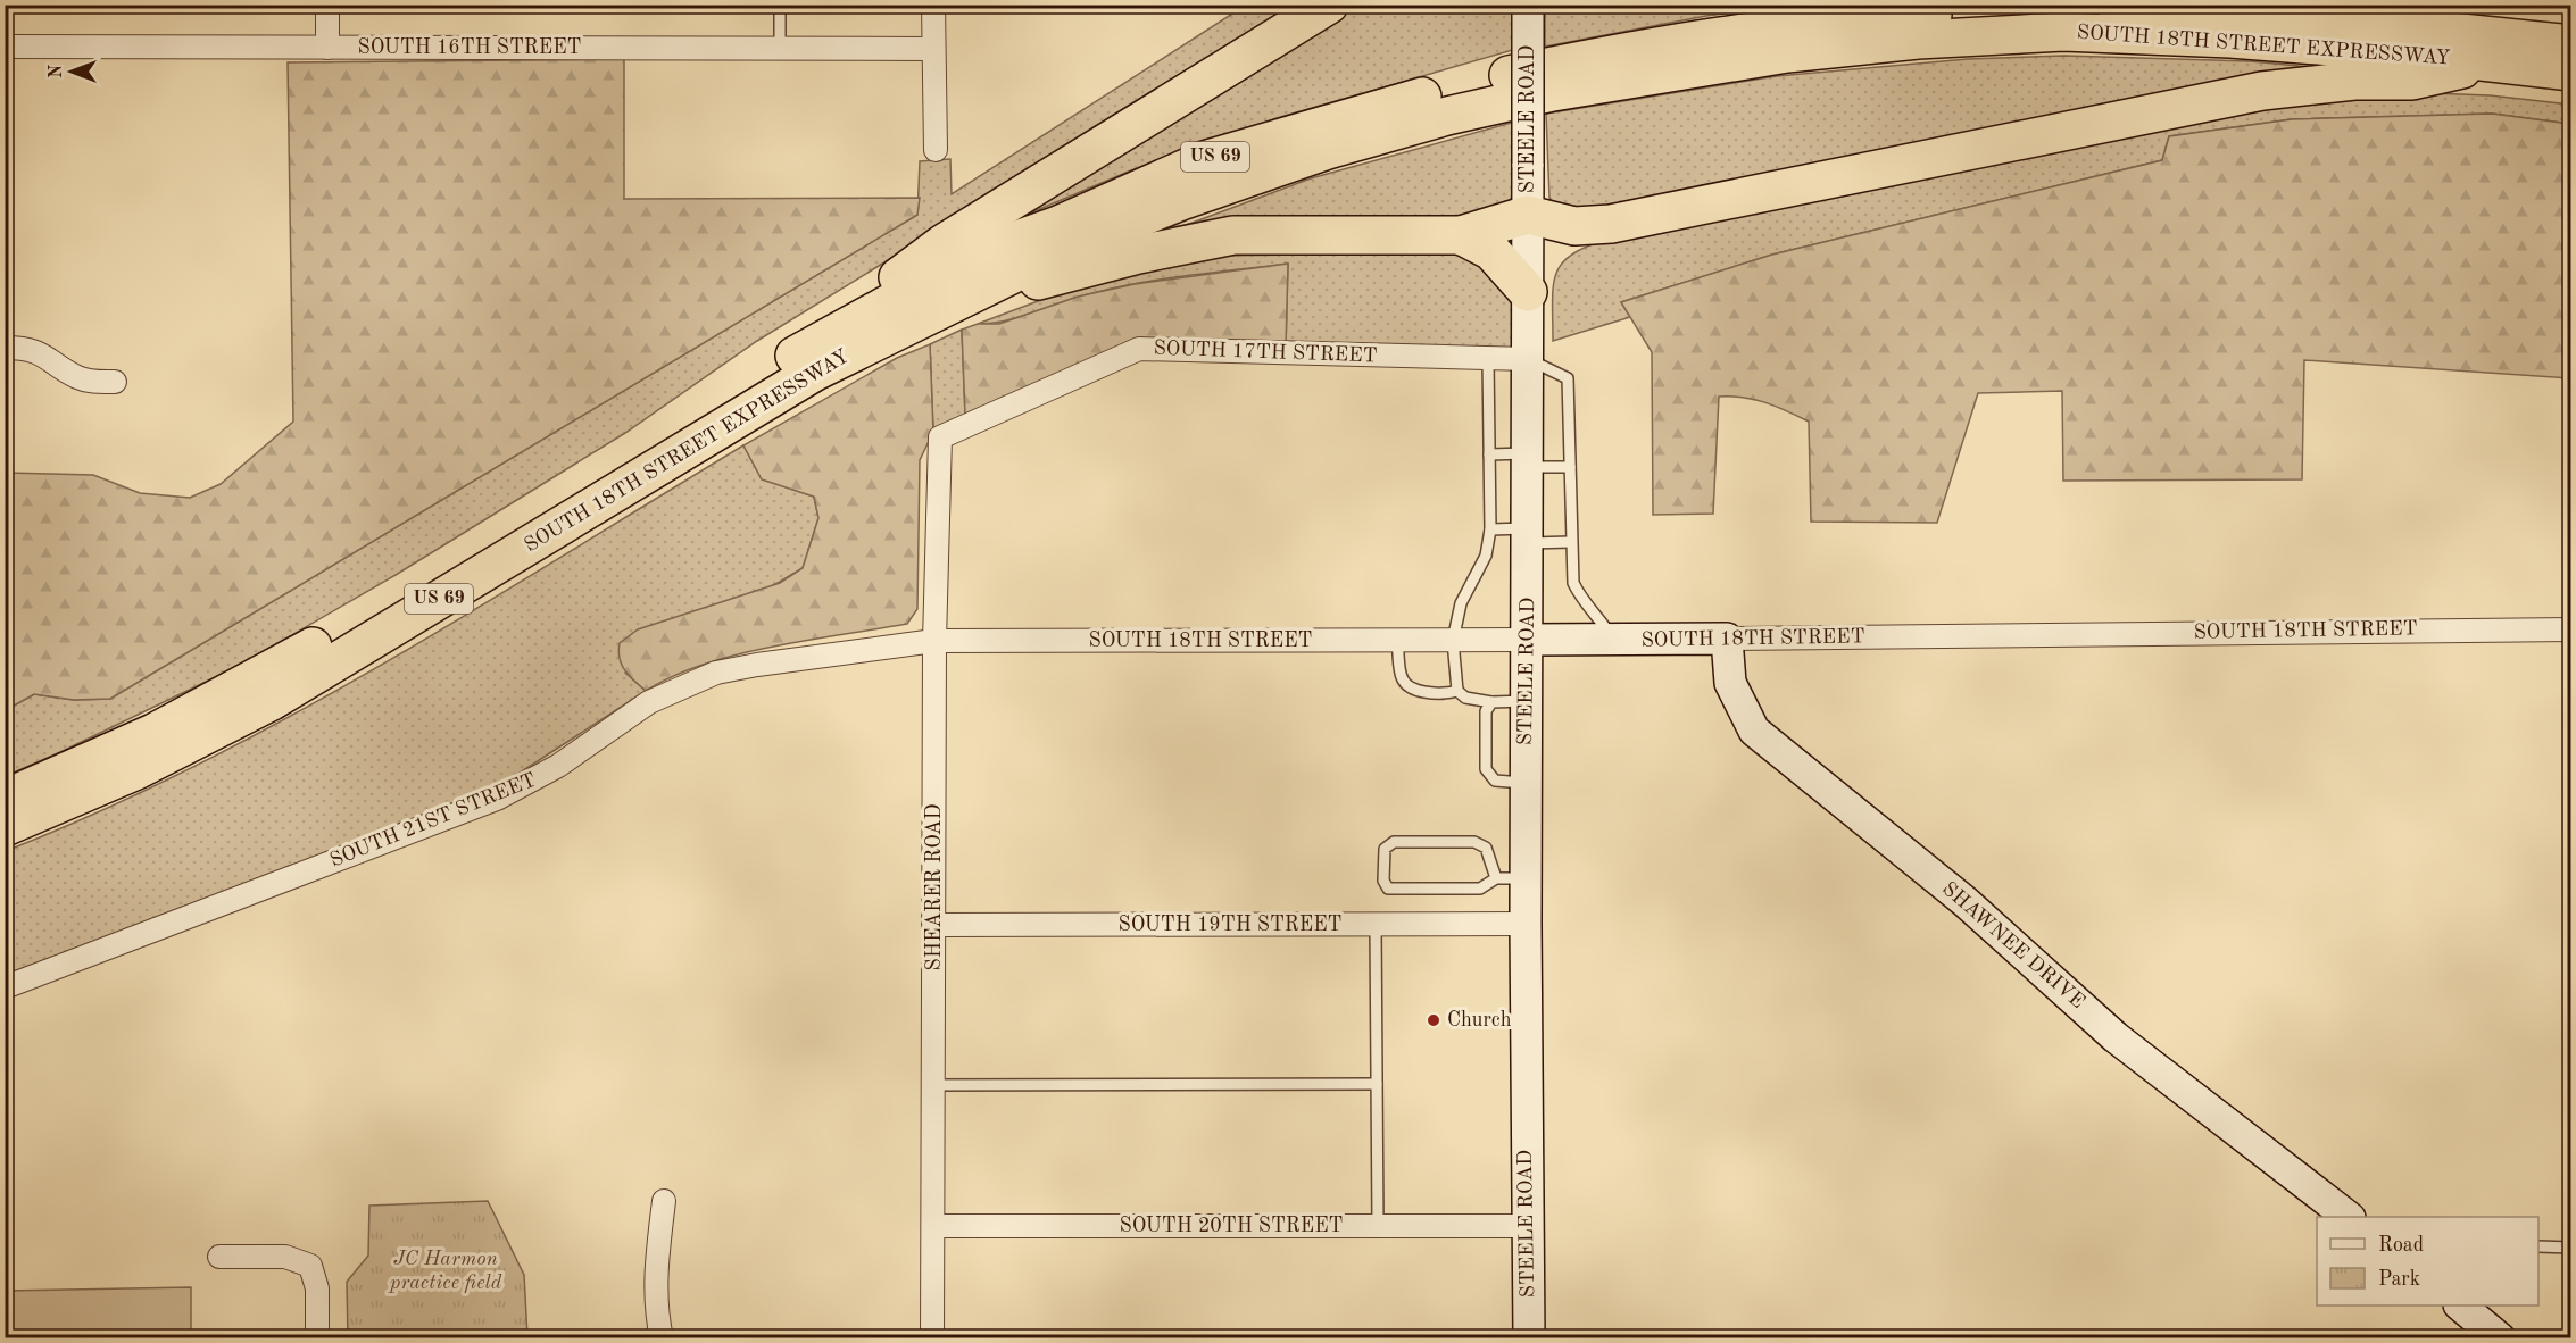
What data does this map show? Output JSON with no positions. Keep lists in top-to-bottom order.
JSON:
{
  "streets": {
    "highway": ["SOUTH 18TH STREET EXPRESSWAY", "US 69"],
    "main road": ["STEELE ROAD", "SOUTH 18TH STREET", "SHAWNEE DRIVE"],
    "street": [
      "SOUTH 16TH STREET",
      "SOUTH 17TH STREET",
      "SOUTH 21ST STREET",
      "SHEARER ROAD",
      "SOUTH 19TH STREET",
      "SOUTH 20TH STREET"
    ]
  },
  "crossings": [
    ["STEELE ROAD", "SOUTH 17TH STREET"],
    ["STEELE ROAD", "SOUTH 18TH STREET"],
    ["STEELE ROAD", "SOUTH 19TH STREET"],
    ["STEELE ROAD", "SOUTH 20TH STREET"],
    ["SOUTH 17TH STREET", "SHEARER ROAD"],
    ["SOUTH 18TH STREET", "SOUTH 21ST STREET"],
    ["SOUTH 18TH STREET", "SHEARER ROAD"],
    ["SOUTH 18TH STREET", "SHAWNEE DRIVE"],
    ["SOUTH 21ST STREET", "SHEARER ROAD"],
    ["SHEARER ROAD", "SOUTH 19TH STREET"],
    ["SHEARER ROAD", "SOUTH 20TH STREET"]
  ],
  "parks": ["JC Harmon practice field"],
  "places": ["Church"],
  "legend": ["Road", "Park"],
  "north": "left"
}
